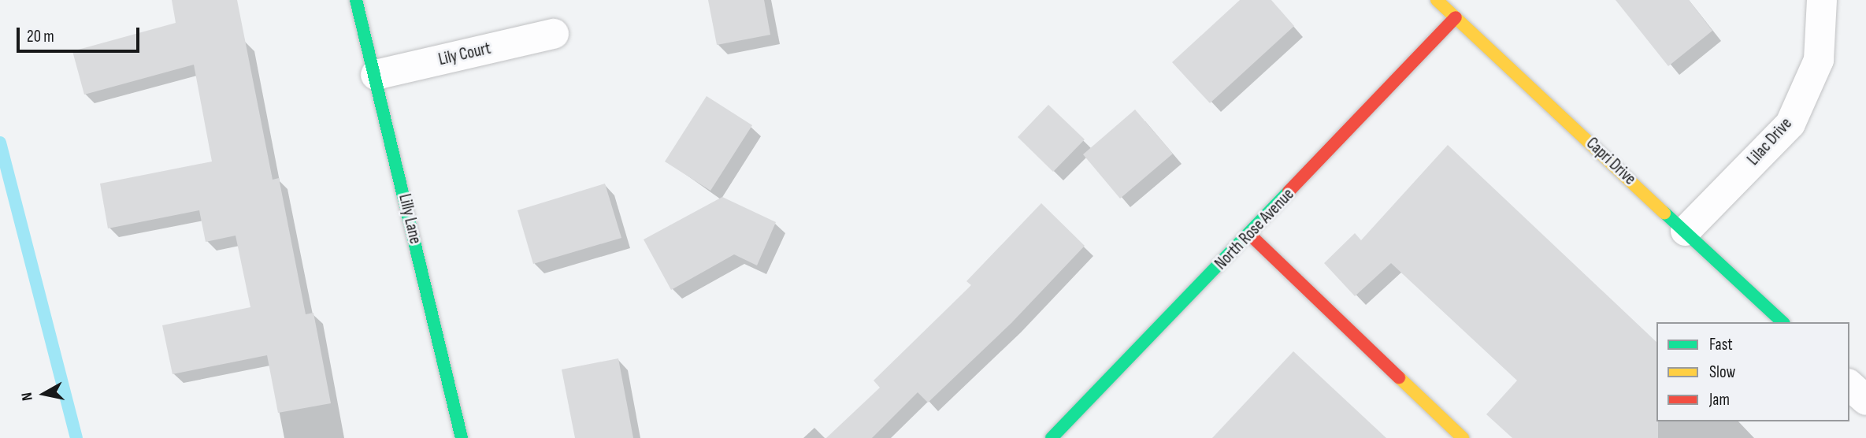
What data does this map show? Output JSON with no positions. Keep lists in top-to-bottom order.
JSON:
{
  "streets": {
    "street": [
      "Lily Court",
      "Lilac Drive",
      "Capri Drive",
      "Lilly Lane",
      "North Rose Avenue"
    ]
  },
  "crossings": [
    ["Lily Court", "Lilly Lane"],
    ["Lilac Drive", "Capri Drive"],
    ["Capri Drive", "North Rose Avenue"]
  ],
  "legend": ["Fast", "Slow", "Jam"],
  "scale_bar": "20 m",
  "north": "left"
}
